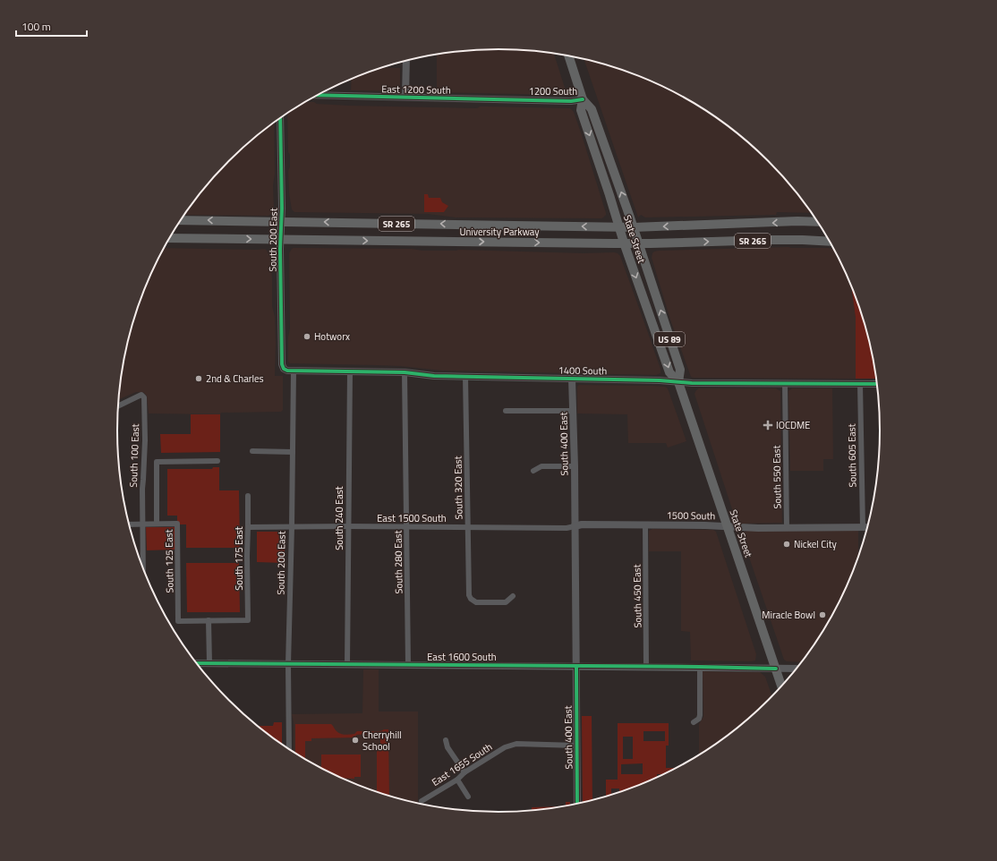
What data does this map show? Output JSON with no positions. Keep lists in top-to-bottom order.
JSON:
{
  "streets": {
    "main road": [
      "SR 265",
      "University Parkway",
      "State Street",
      "US 89"
    ],
    "street": [
      "East 1200 South",
      "1200 South",
      "South 200 East",
      "1400 South",
      "South 400 East",
      "South 100 East",
      "South 605 East",
      "South 550 East",
      "South 320 East",
      "1500 South",
      "South 240 East",
      "East 1500 South",
      "South 175 East",
      "South 125 East",
      "South 280 East",
      "South 450 East",
      "East 1600 South",
      "East 1655 South"
    ]
  },
  "crossings": [
    ["East 1200 South", "1200 South"],
    ["1200 South", "State Street"],
    ["University Parkway", "State Street"],
    ["University Parkway", "South 200 East"],
    ["State Street", "1400 South"],
    ["State Street", "1500 South"],
    ["State Street", "East 1600 South"],
    ["South 200 East", "1400 South"],
    ["South 200 East", "East 1500 South"],
    ["South 200 East", "East 1600 South"],
    ["1400 South", "South 400 East"],
    ["1400 South", "South 605 East"],
    ["1400 South", "South 550 East"],
    ["1400 South", "South 320 East"],
    ["1400 South", "South 240 East"],
    ["1400 South", "South 280 East"],
    ["South 400 East", "1500 South"],
    ["South 400 East", "East 1500 South"],
    ["South 400 East", "East 1600 South"],
    ["South 400 East", "East 1655 South"],
    ["South 605 East", "1500 South"],
    ["South 550 East", "1500 South"],
    ["South 320 East", "East 1500 South"],
    ["1500 South", "East 1500 South"],
    ["1500 South", "South 450 East"],
    ["South 240 East", "East 1500 South"],
    ["South 240 East", "East 1600 South"],
    ["East 1500 South", "South 175 East"],
    ["East 1500 South", "South 280 East"],
    ["South 175 East", "South 125 East"],
    ["South 280 East", "East 1600 South"],
    ["South 450 East", "East 1600 South"]
  ],
  "places": {
    "other": [
      "Hotworx",
      "2nd & Charles",
      "Nickel City",
      "Miracle Bowl",
      "Cherryhill School"
    ],
    "health": ["IOCDME"]
  },
  "scale_bar": "100 m"
}
